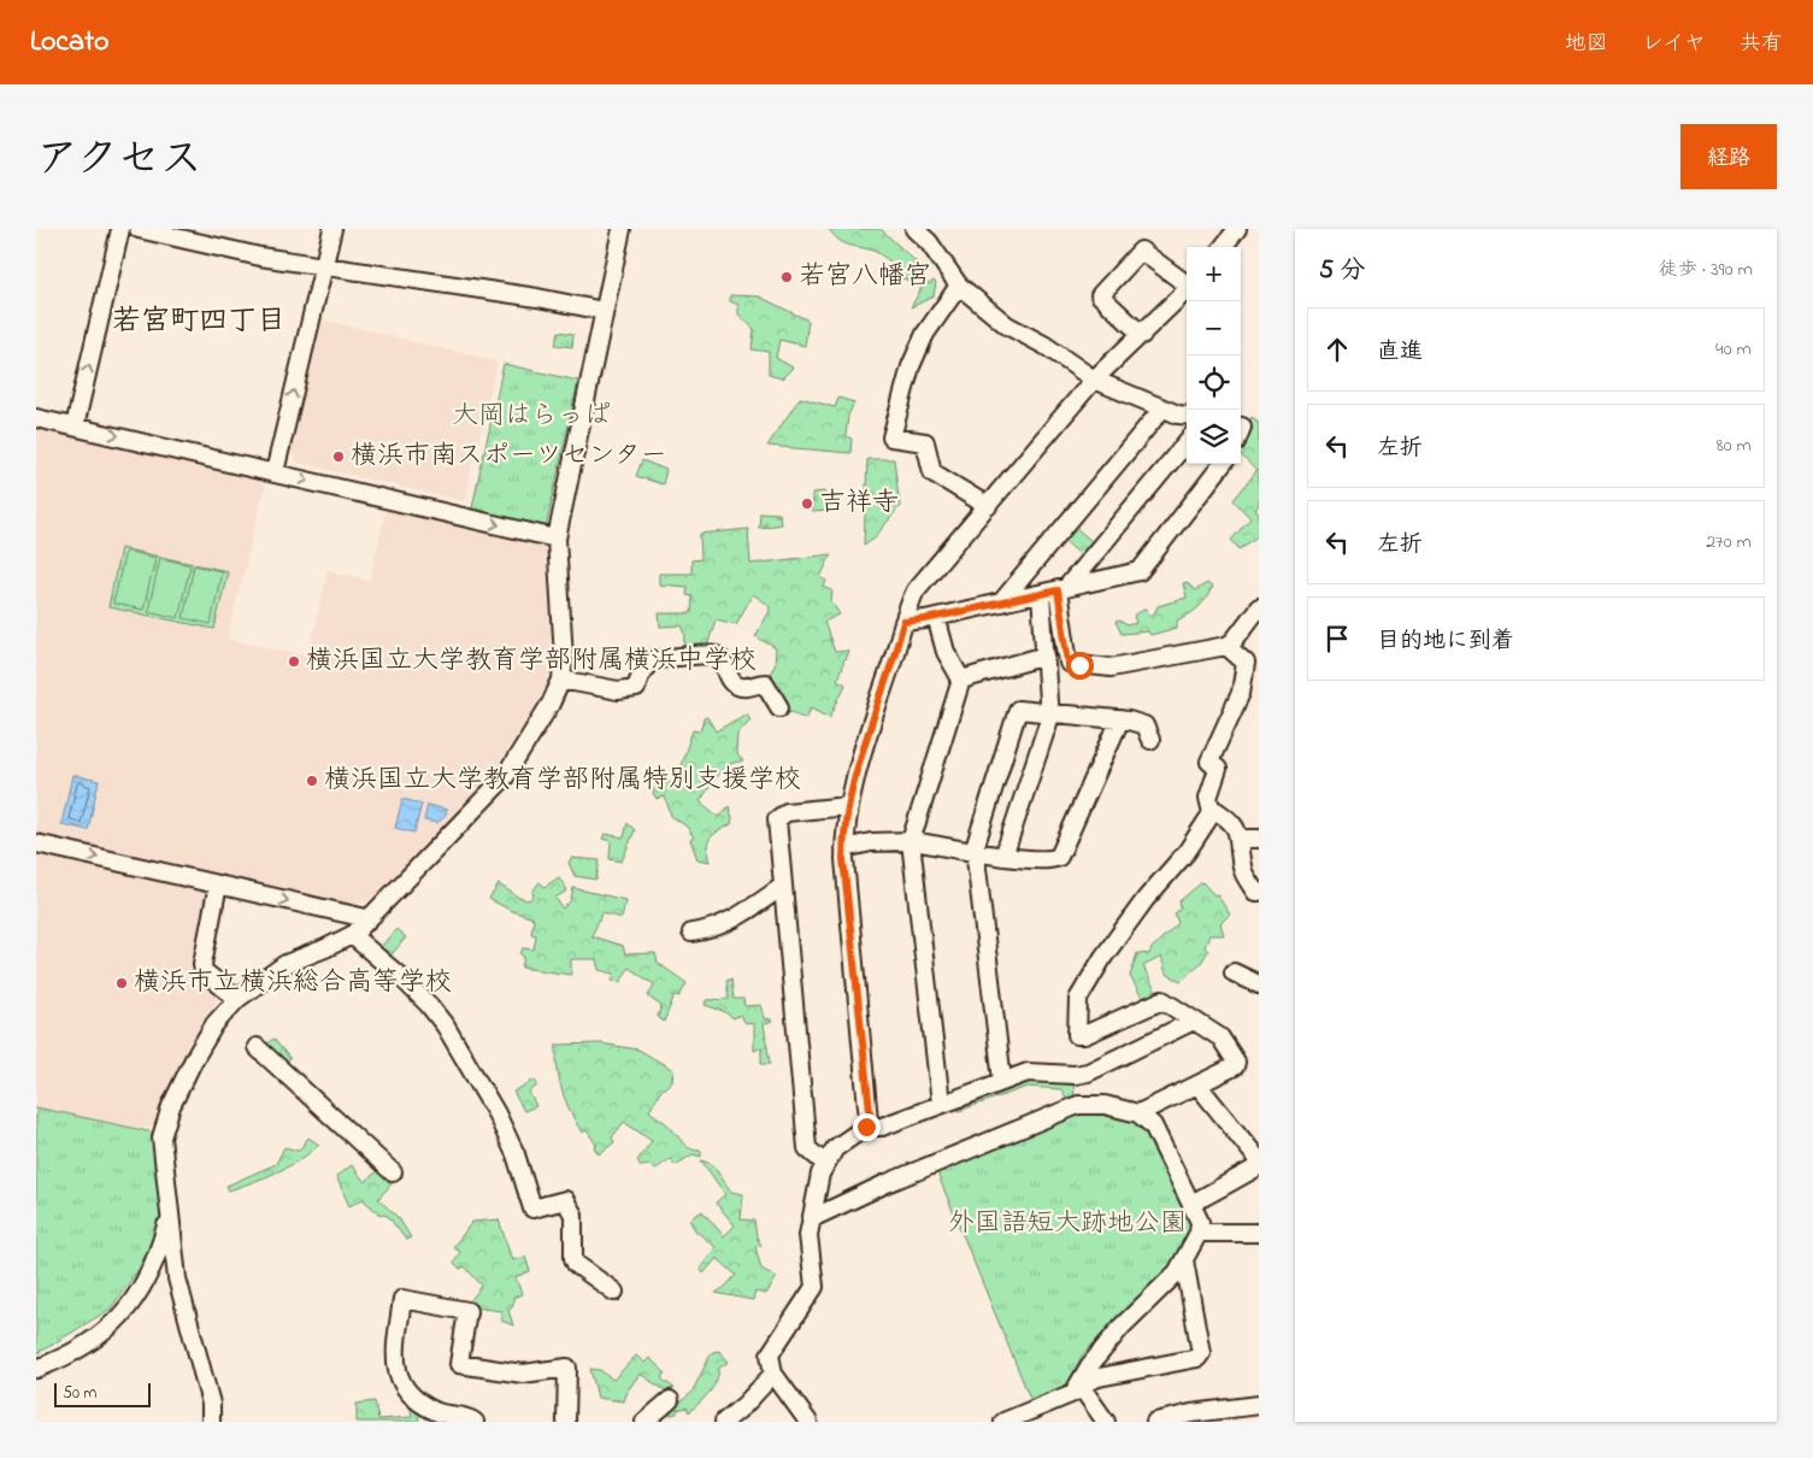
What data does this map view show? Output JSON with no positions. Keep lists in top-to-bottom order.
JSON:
{
  "districts": ["若宮町四丁目"],
  "parks": ["大岡はらっぱ", "外国語短大跡地公園"],
  "places": [
    "若宮八幡宮",
    "横浜市南スポーツセンター",
    "吉祥寺",
    "横浜国立大学教育学部附属横浜中学校",
    "横浜国立大学教育学部附属特別支援学校",
    "横浜市立横浜総合高等学校"
  ],
  "scale_bar": "50 m",
  "page": {
    "header": "Locato",
    "nav": ["地図", "レイヤ", "共有"],
    "title": "アクセス",
    "buttons": "経路",
    "heading": ["5 分", "徒歩 · 390 m"],
    "map_buttons": ["+", "−"],
    "list": [
      ["直進", "40 m"],
      ["左折", "80 m"],
      ["左折", "270 m"],
      "目的地に到着"
    ],
    "scale": "50 m"
  }
}
